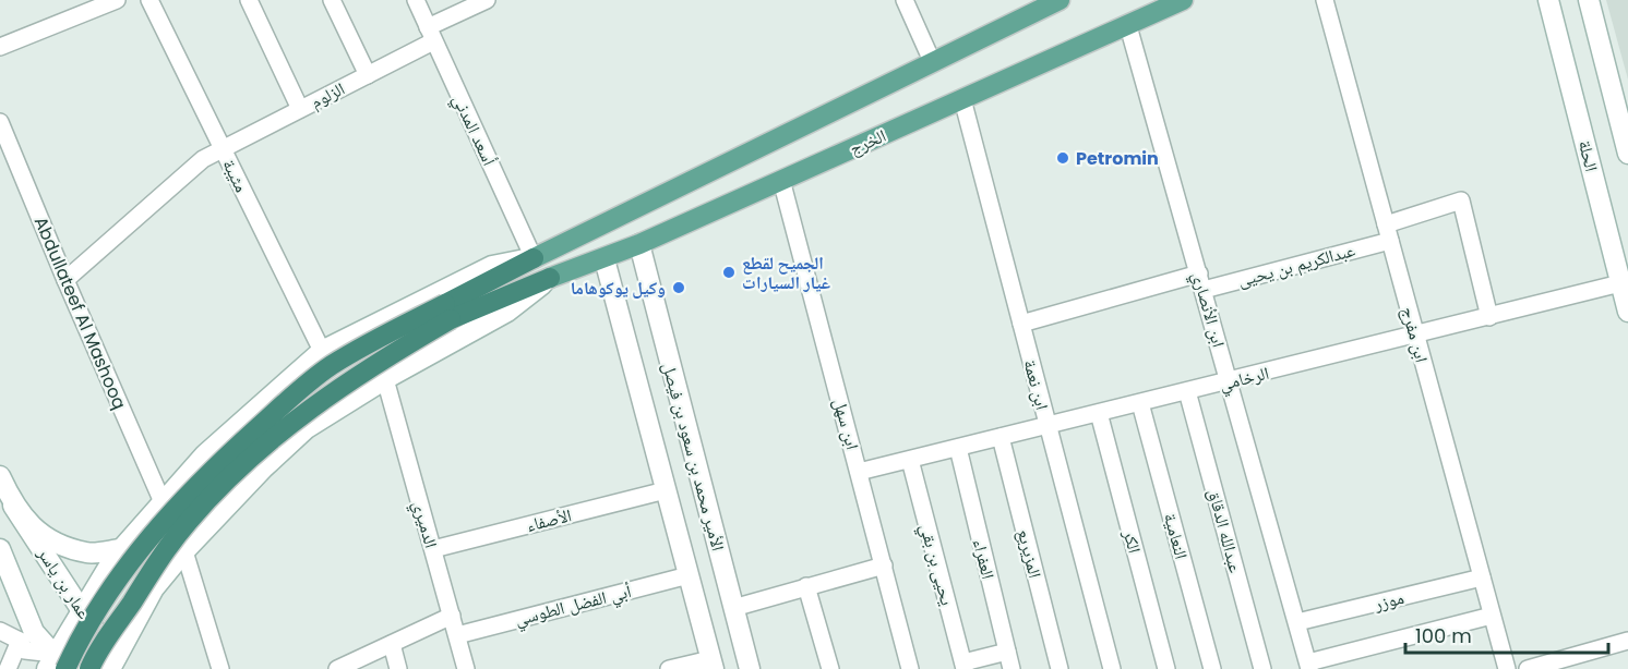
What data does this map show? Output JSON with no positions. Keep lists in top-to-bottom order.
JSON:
{
  "streets": {
    "main road": [
      "الخرج",
      "الحلة",
      "الأمير محمد بن سعود بن فيصل",
      "عمار بن ياسر"
    ],
    "street": [
      "الزلوم",
      "أسعد المدني",
      "مثيبة",
      "عبدالكريم بن يحيى",
      "ابن الأنصاري",
      "Abdullateef Al Mashooq",
      "ابن مفرج",
      "الرخامي",
      "ابن نعمة",
      "ابن سهل",
      "الأصفاء",
      "الدميري",
      "عبدالله الدقاق",
      "النعامية",
      "الكر",
      "المزيريع",
      "العفراء",
      "يحيى بن بقي",
      "موزر",
      "أبي الفضل الطوسي"
    ]
  },
  "crossings": [
    ["الزلوم", "أسعد المدني"],
    ["الزلوم", "مثيبة"],
    ["الزلوم", "Abdullateef Al Mashooq"],
    ["الخرج", "ابن الأنصاري"],
    ["الخرج", "ابن نعمة"],
    ["الخرج", "ابن سهل"],
    ["الخرج", "الأمير محمد بن سعود بن فيصل"],
    ["الحلة", "الرخامي"],
    ["عبدالكريم بن يحيى", "ابن الأنصاري"],
    ["عبدالكريم بن يحيى", "ابن مفرج"],
    ["عبدالكريم بن يحيى", "الرخامي"],
    ["عبدالكريم بن يحيى", "ابن نعمة"],
    ["ابن الأنصاري", "الرخامي"],
    ["ابن الأنصاري", "موزر"],
    ["ابن مفرج", "الرخامي"],
    ["ابن مفرج", "موزر"],
    ["الرخامي", "ابن نعمة"],
    ["الرخامي", "ابن سهل"],
    ["الرخامي", "عبدالله الدقاق"],
    ["الرخامي", "النعامية"],
    ["الرخامي", "الكر"],
    ["الرخامي", "المزيريع"],
    ["الرخامي", "العفراء"],
    ["الرخامي", "يحيى بن بقي"],
    ["الأمير محمد بن سعود بن فيصل", "الأصفاء"],
    ["الأمير محمد بن سعود بن فيصل", "أبي الفضل الطوسي"],
    ["الأصفاء", "الدميري"],
    ["الدميري", "أبي الفضل الطوسي"]
  ],
  "places": ["Petromin", "الجميح لقطع غيار السيارات", "وكيل يوكوهاما"],
  "scale_bar": "100 m"
}
